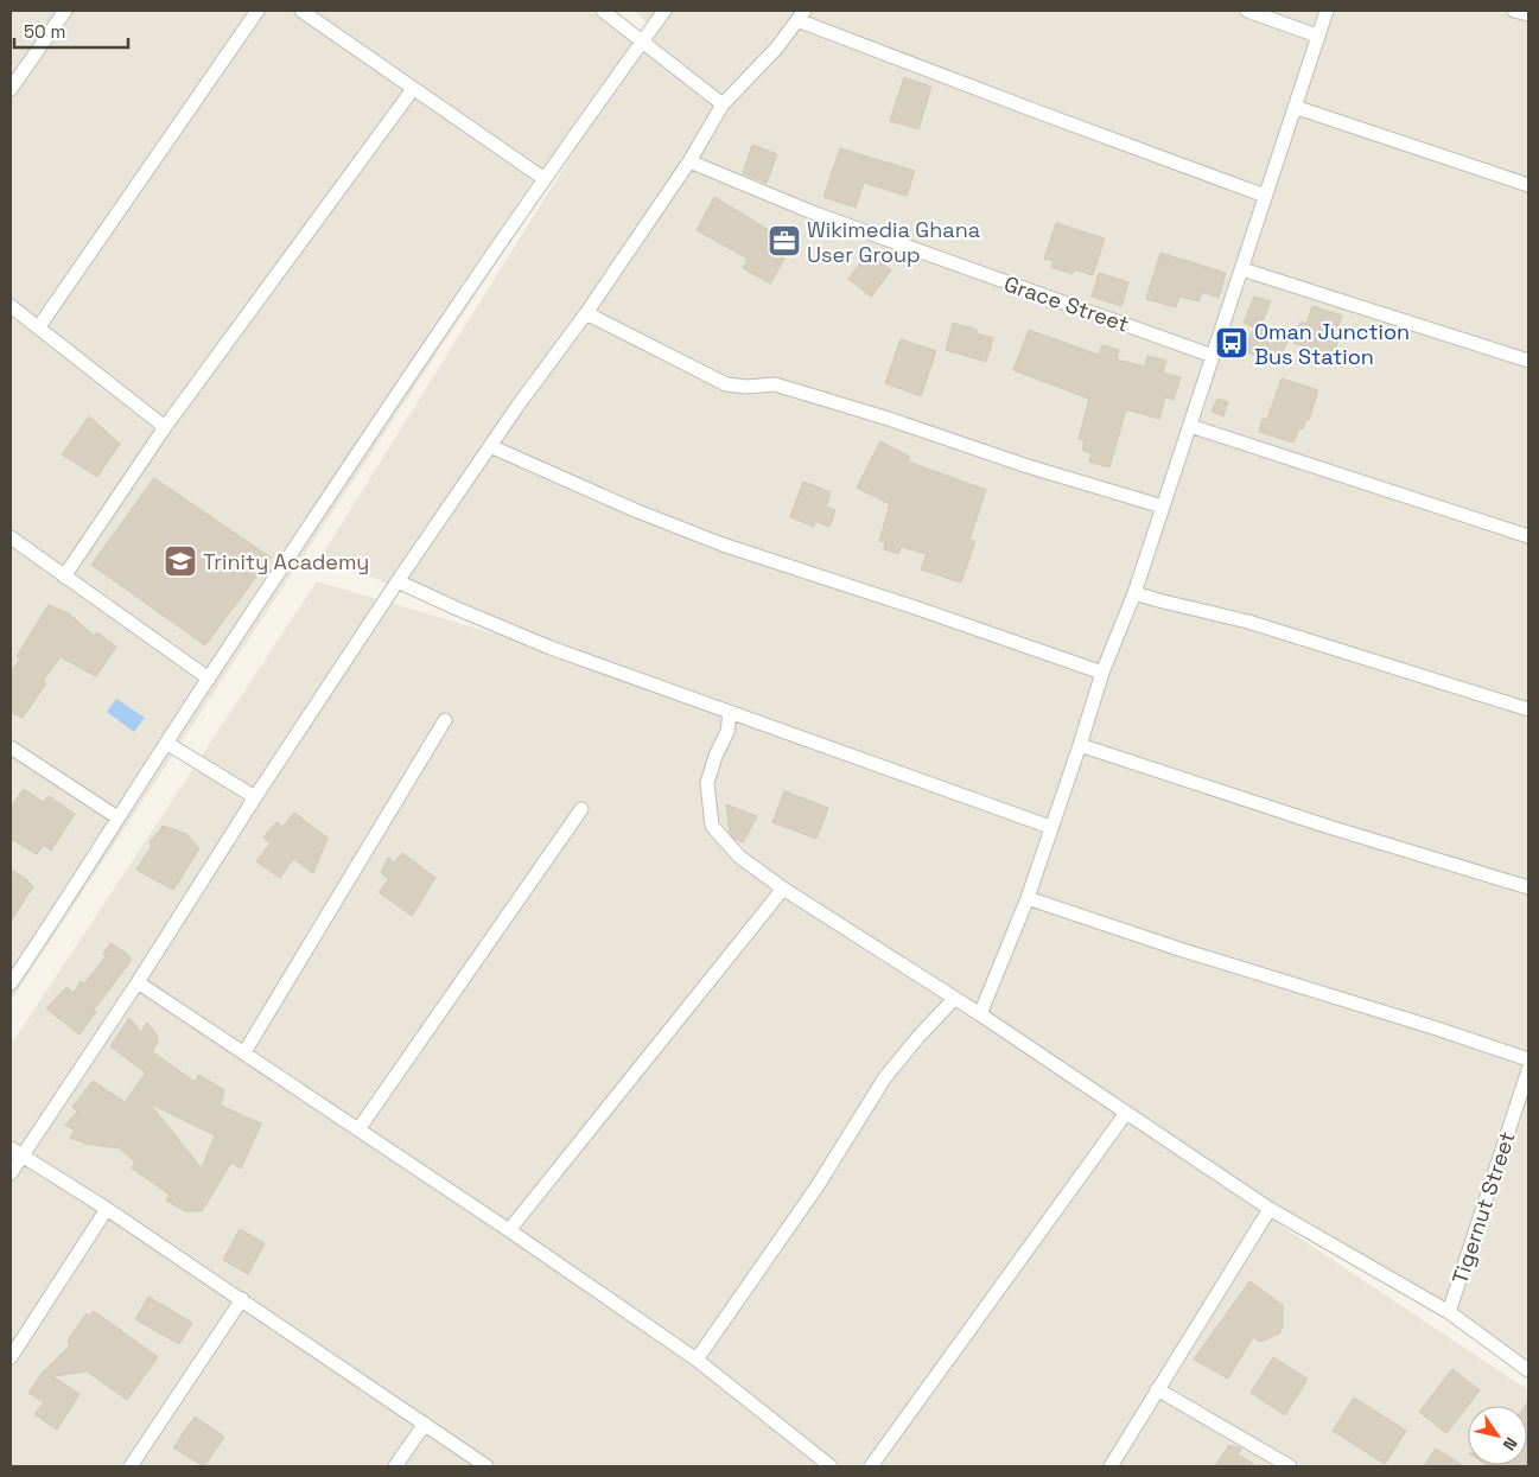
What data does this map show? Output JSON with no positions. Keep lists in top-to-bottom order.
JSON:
{
  "streets": {
    "street": ["Grace Street", "Tigernut Street"]
  },
  "places": {
    "office": ["Wikimedia Ghana User Group"],
    "bus stop": ["Oman Junction Bus Station"],
    "school or university": ["Trinity Academy"]
  },
  "scale_bar": "50 m",
  "north": "bottom right"
}
